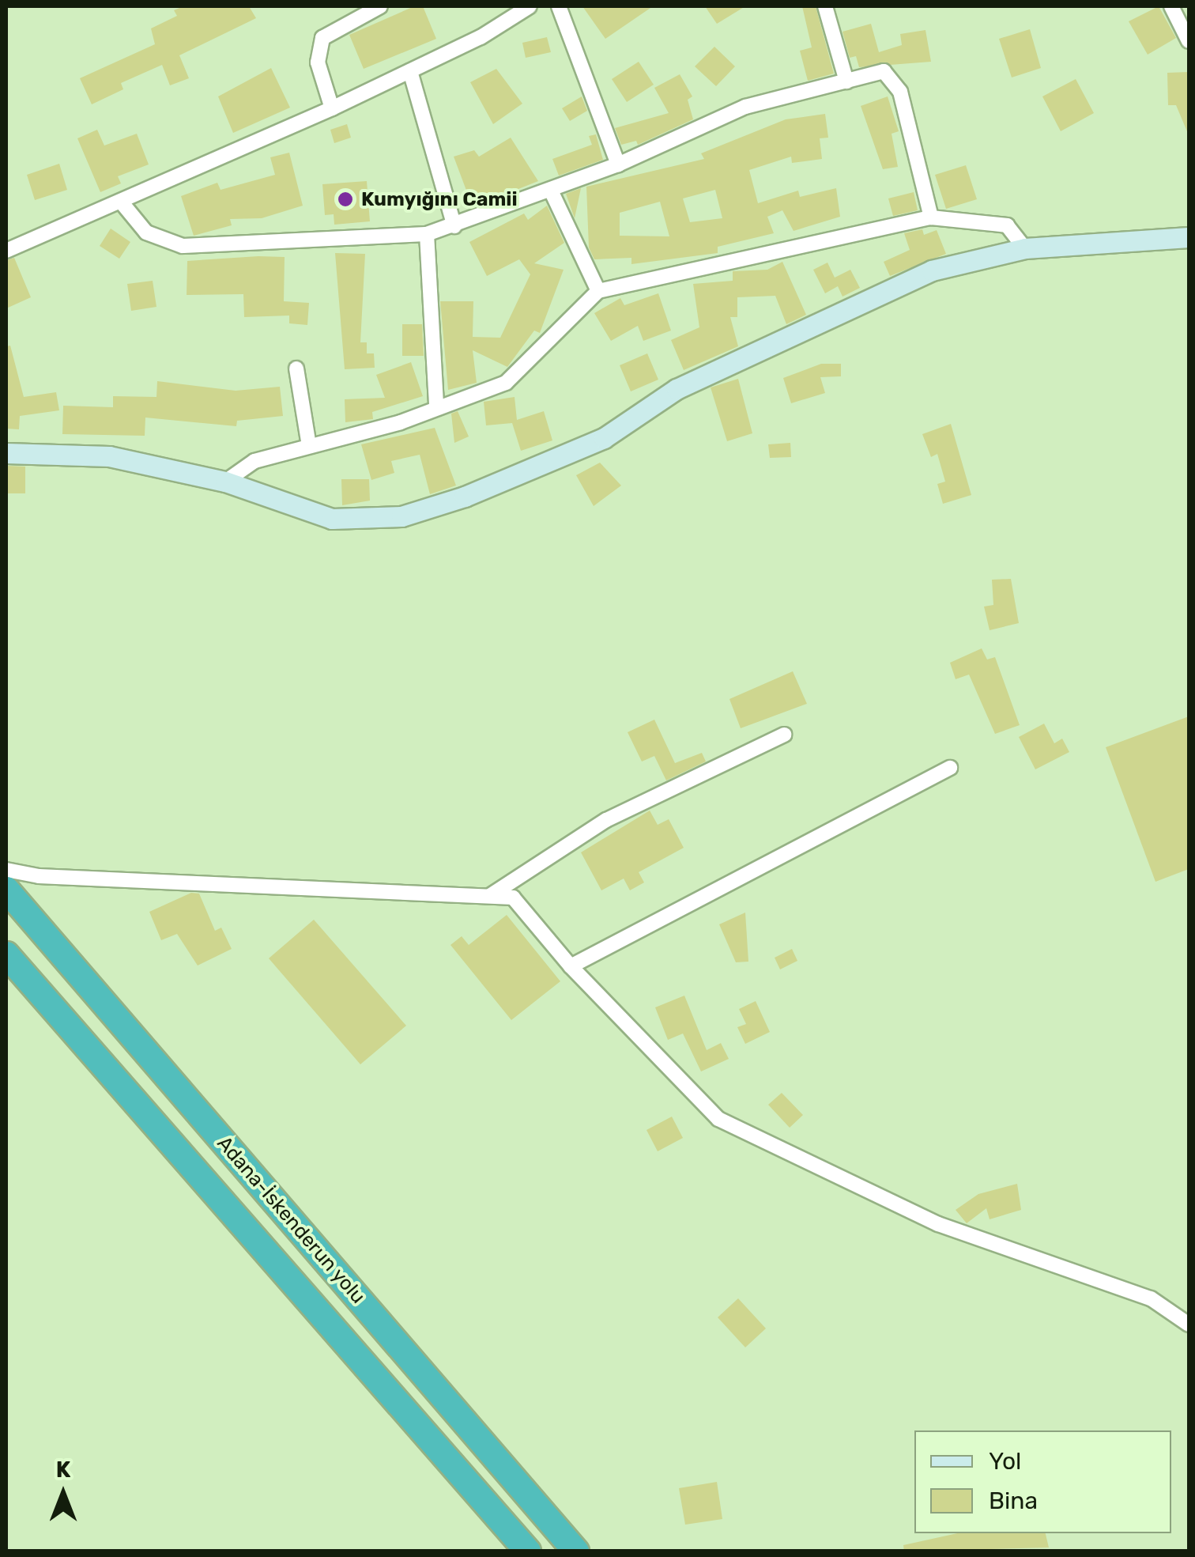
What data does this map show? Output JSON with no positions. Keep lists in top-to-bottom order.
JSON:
{
  "streets": {
    "highway": ["Adana-İskenderun yolu"]
  },
  "places": ["Kumyığını Camii"],
  "legend": ["Yol", "Bina"],
  "north": "top"
}
